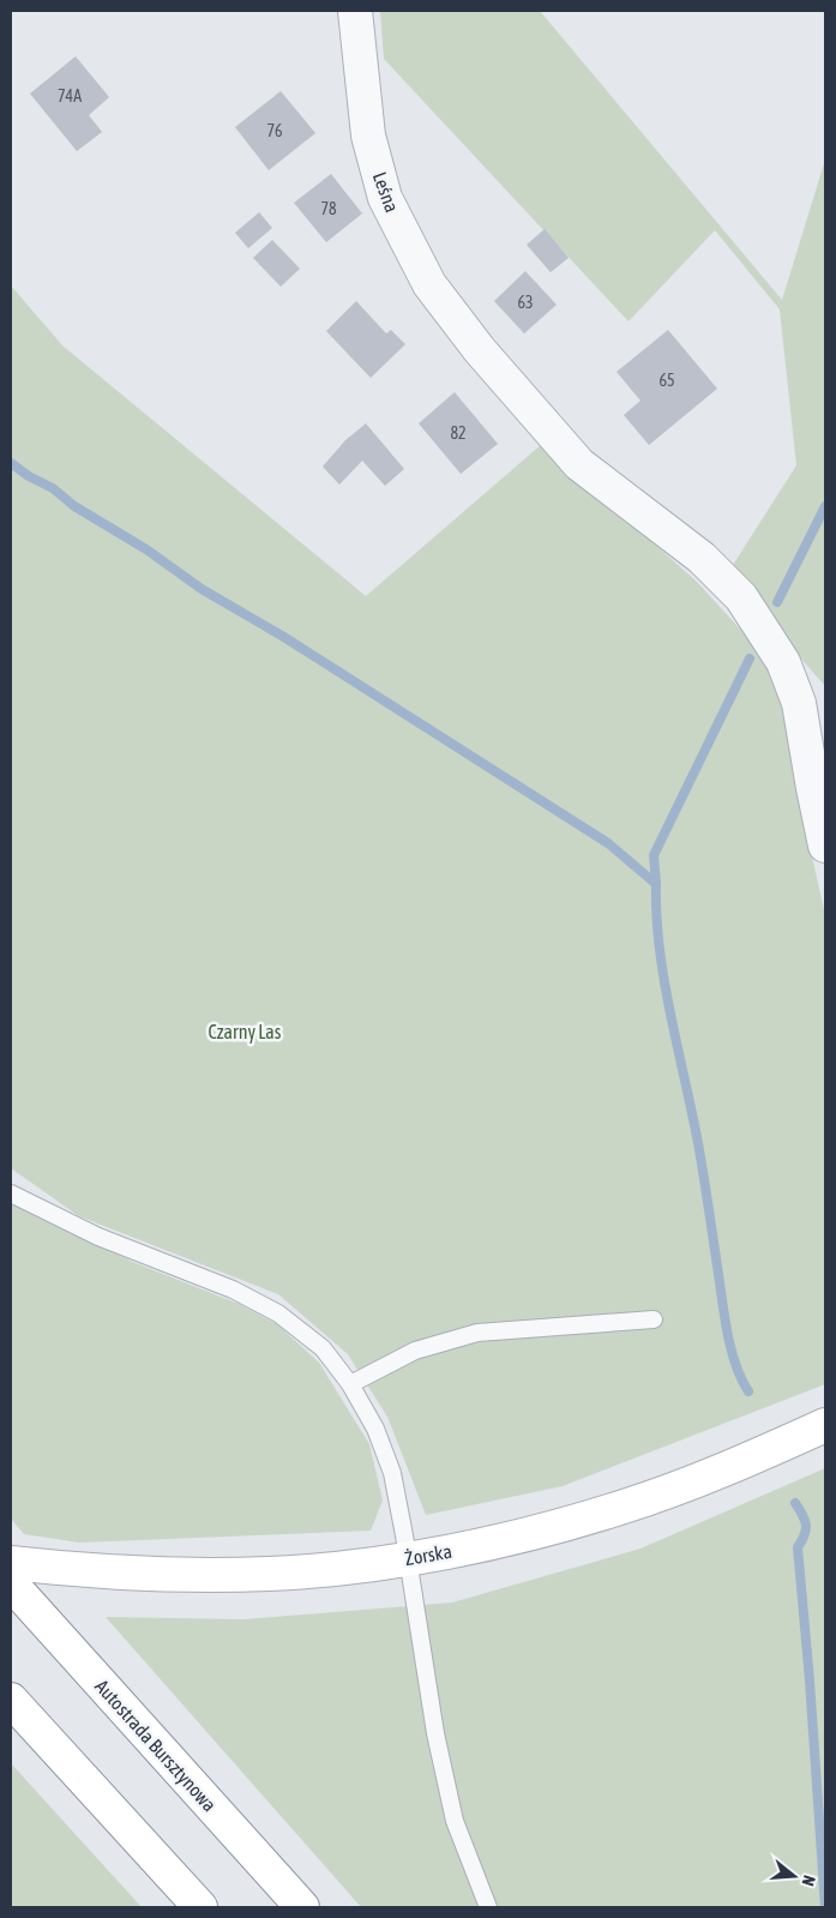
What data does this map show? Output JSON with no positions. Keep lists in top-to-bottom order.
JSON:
{
  "streets": {
    "main road": ["Żorska", "Autostrada Bursztynowa"],
    "street": ["Leśna"]
  },
  "parks": ["Czarny Las"],
  "house_numbers": [
    "74A",
    "76",
    "78",
    "63",
    "65",
    "82"
  ],
  "north": "right"
}
